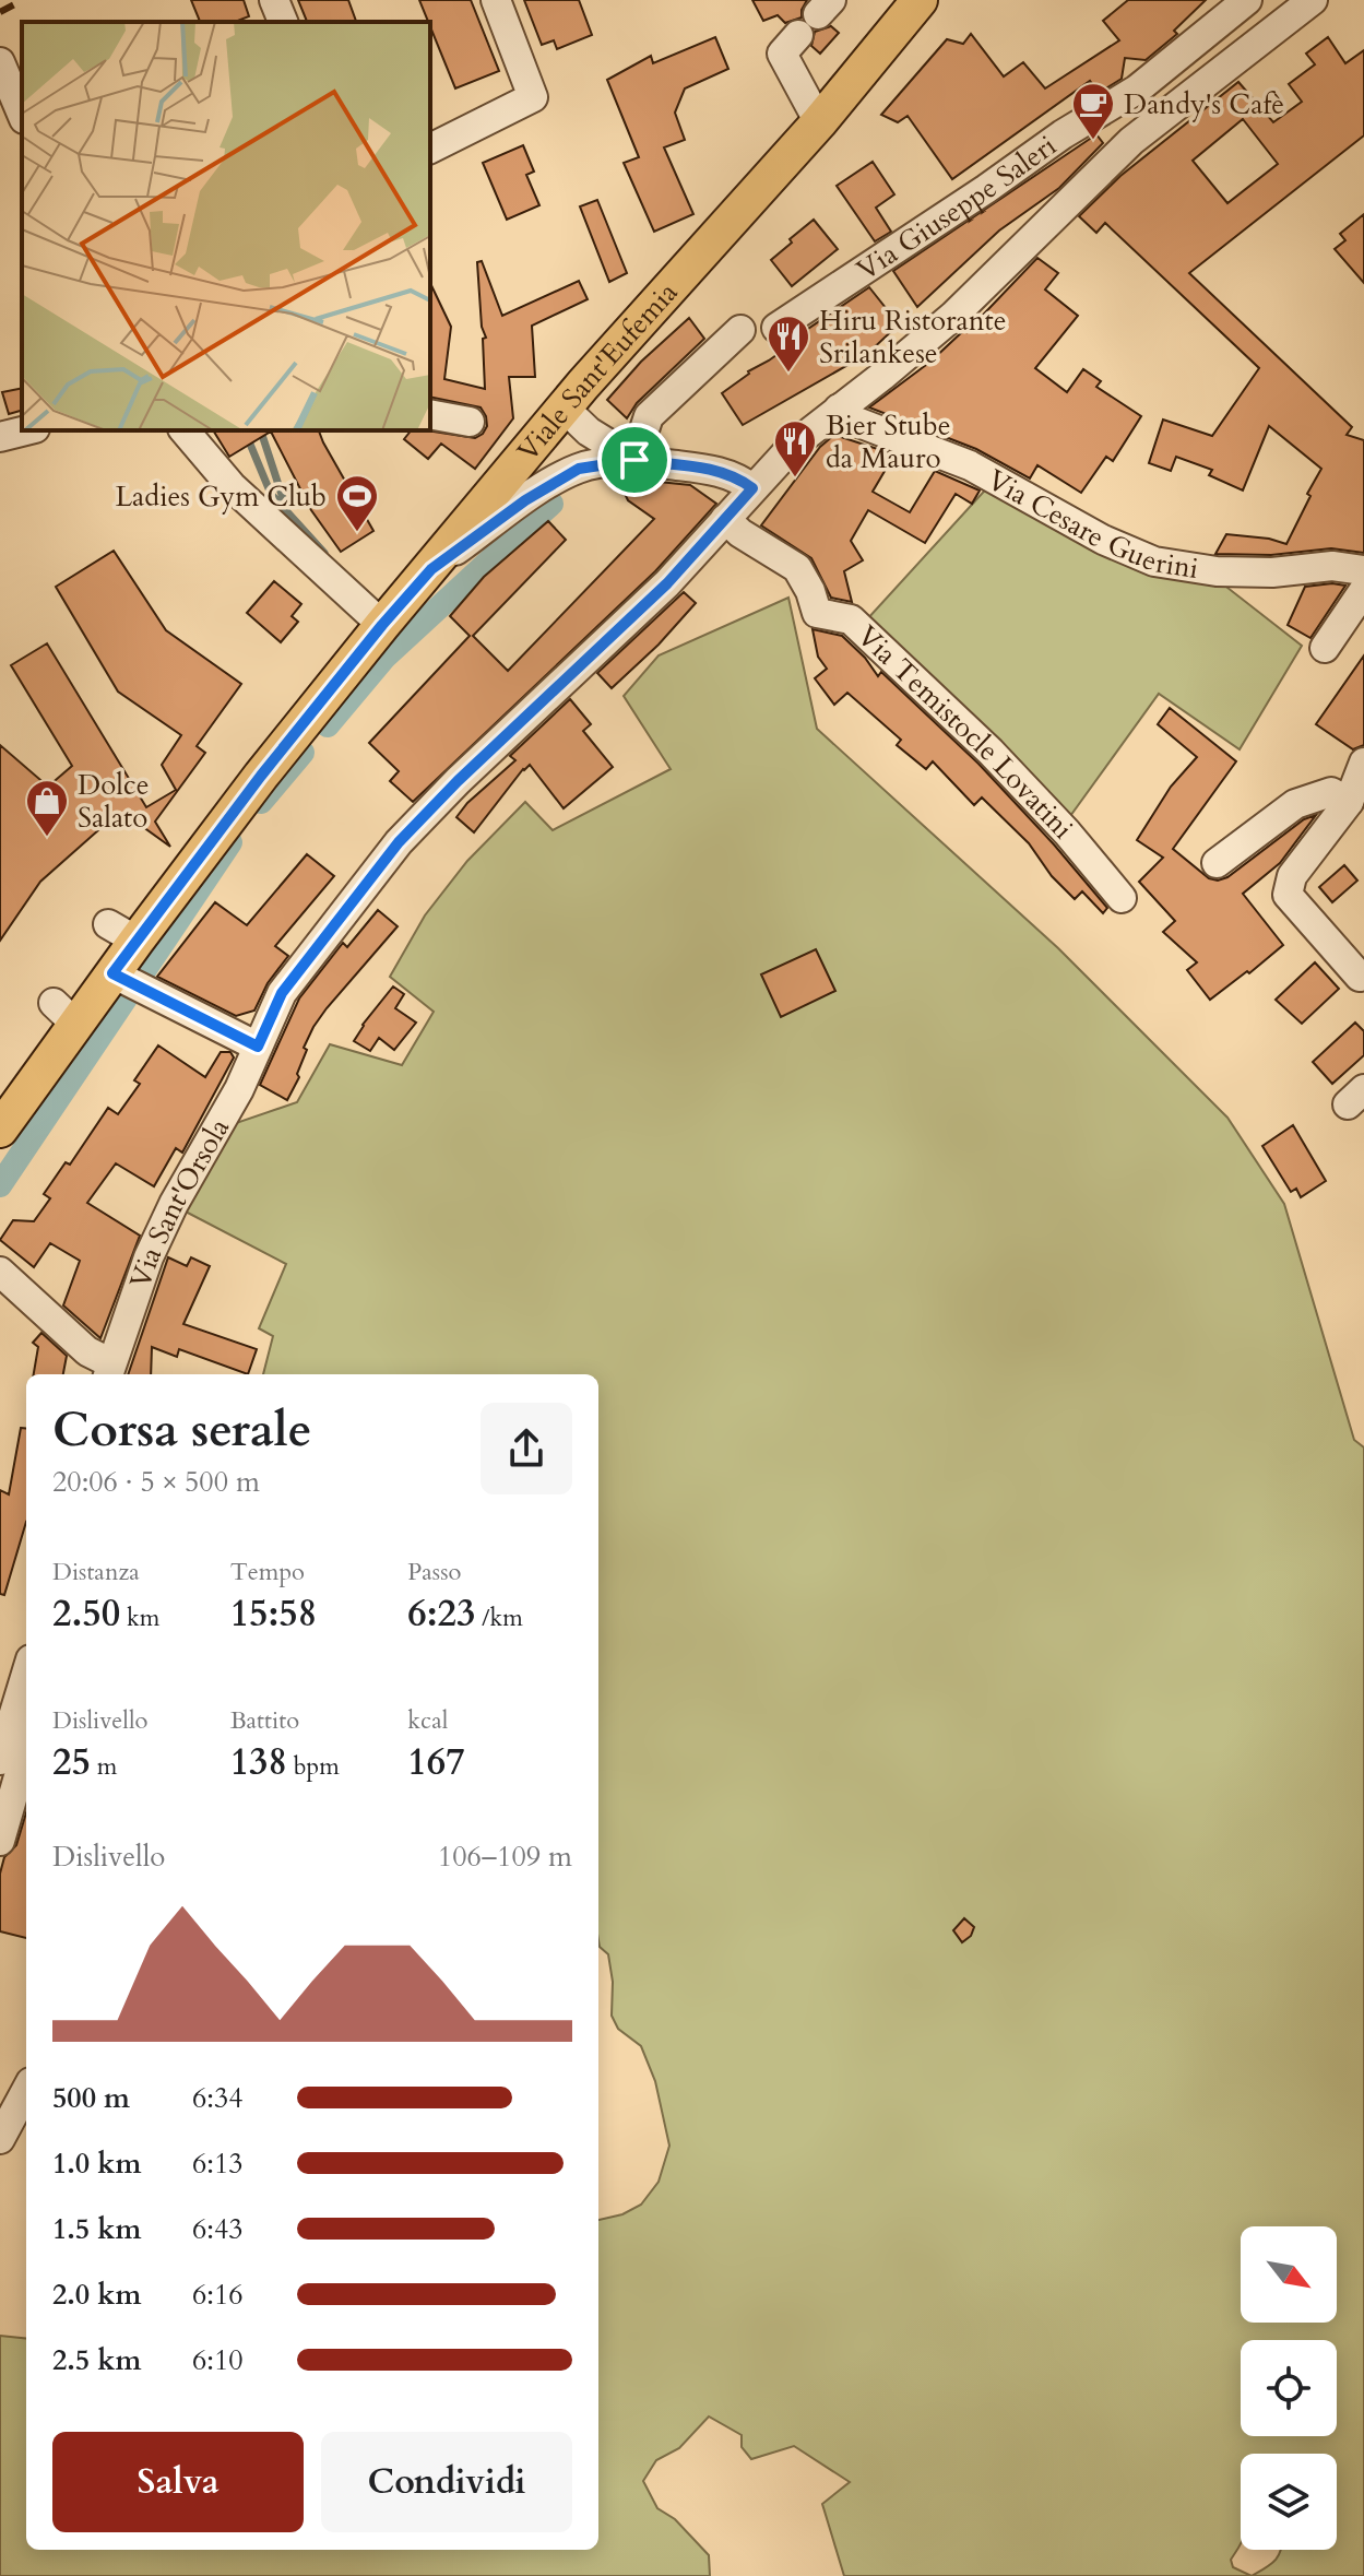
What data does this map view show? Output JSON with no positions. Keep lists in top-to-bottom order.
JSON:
{
  "streets": {
    "main road": ["Viale Sant'Eufemia"],
    "street": [
      "Via Giuseppe Saleri",
      "Via Cesare Guerini",
      "Via Temistocle Lovatini",
      "Via Sant'Orsola"
    ]
  },
  "crossings": [
    ["Via Cesare Guerini", "Via Sant'Orsola"],
    ["Via Temistocle Lovatini", "Via Sant'Orsola"]
  ],
  "places": {
    "cafe": ["Dandy's Cafè"],
    "restaurant": ["Hiru Ristorante Srilankese", "Bier Stube da Mauro"],
    "sports": ["Ladies Gym Club"],
    "shop": ["Dolce Salato"]
  },
  "north": "bottom right",
  "page": {
    "heading": ["Corsa serale", "20:06 · 5 × 500 m"],
    "stats": [
      ["Distanza", "2.50 km"],
      ["Tempo", "15:58"],
      ["Passo", "6:23 /km"],
      ["Dislivello", "25 m"],
      ["Battito", "138 bpm"],
      ["kcal", "167"]
    ],
    "chart": ["Dislivello", "106–109 m"],
    "list": [
      {
        "name": "500 m",
        "note": "6:34"
      },
      {
        "name": "1.0 km",
        "note": "6:13"
      },
      {
        "name": "1.5 km",
        "note": "6:43"
      },
      {
        "name": "2.0 km",
        "note": "6:16"
      },
      {
        "name": "2.5 km",
        "note": "6:10"
      }
    ],
    "buttons": ["Salva", "Condividi"]
  }
}
